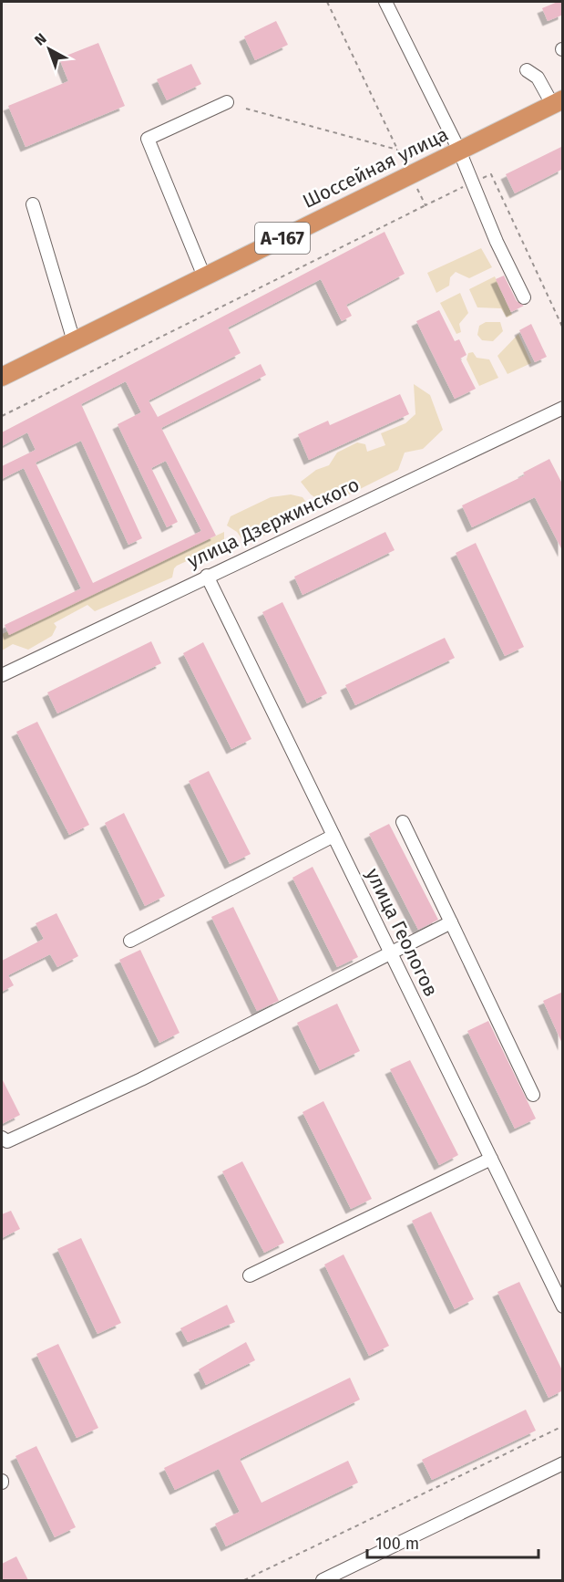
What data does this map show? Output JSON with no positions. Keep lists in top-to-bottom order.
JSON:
{
  "streets": {
    "highway": ["Шоссейная улица", "А-167"],
    "street": ["улица Дзержинского", "улица Геологов"]
  },
  "crossings": [
    ["улица Дзержинского", "улица Геологов"]
  ],
  "scale_bar": "100 m",
  "north": "top left"
}
